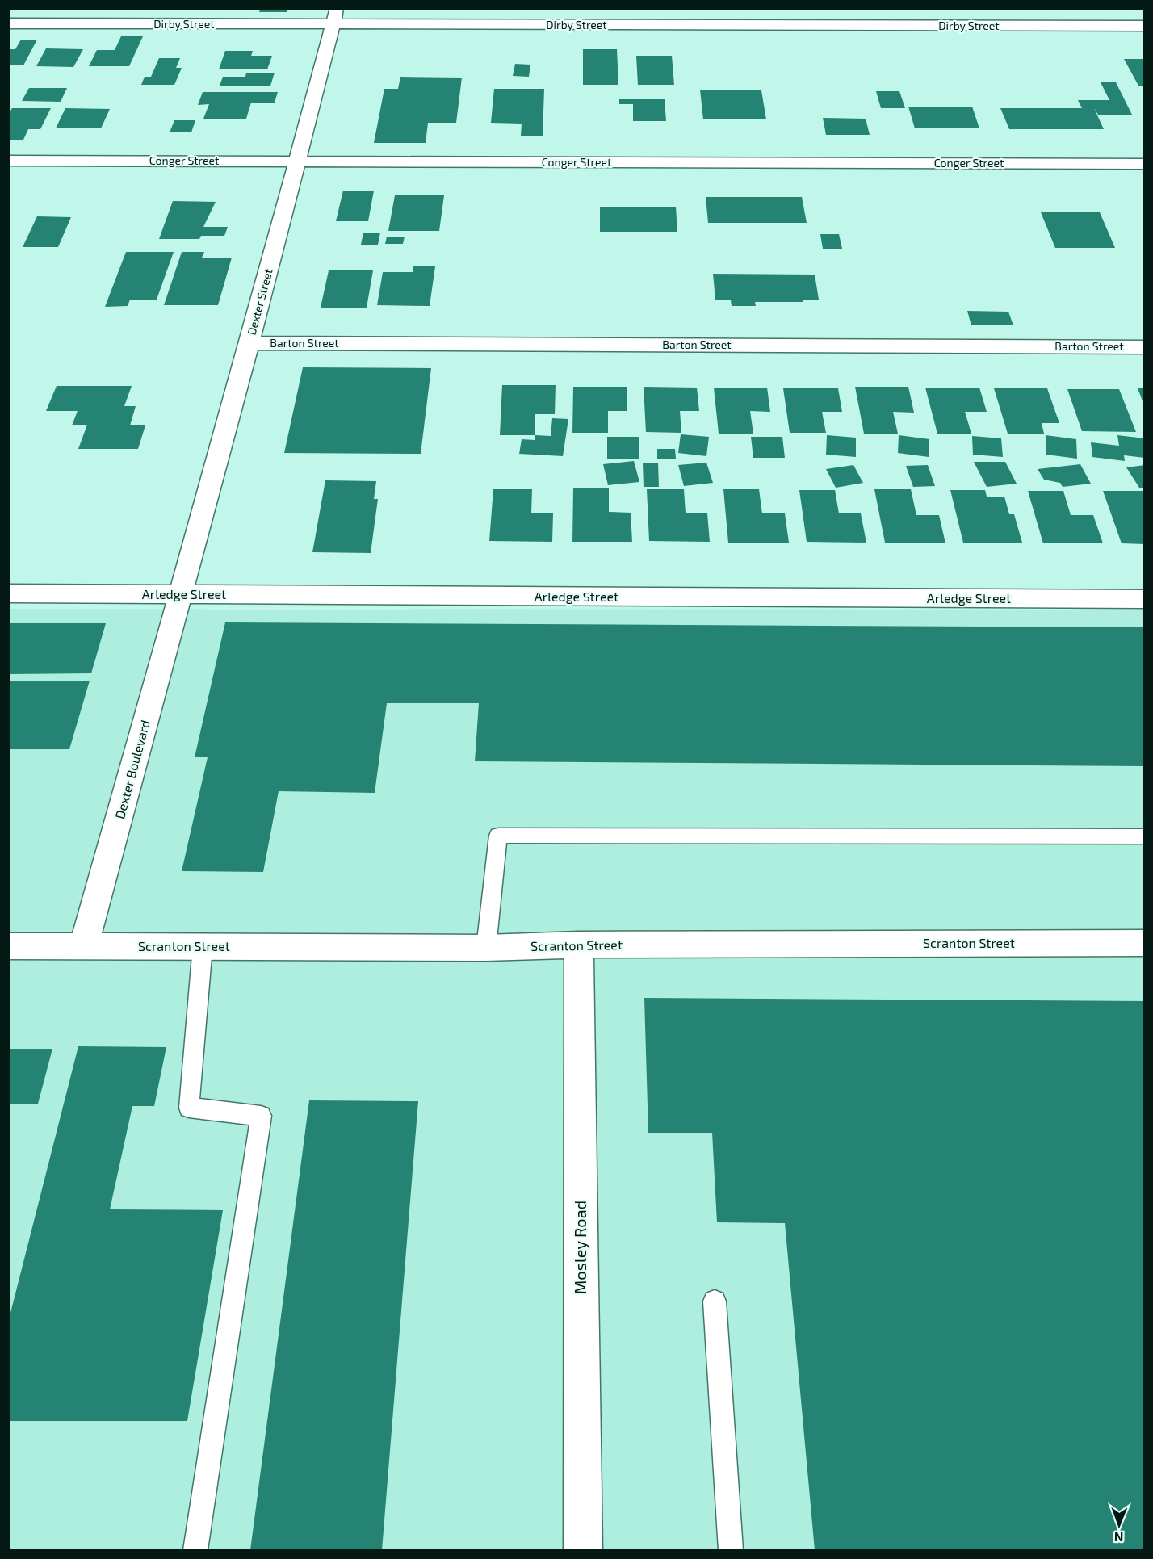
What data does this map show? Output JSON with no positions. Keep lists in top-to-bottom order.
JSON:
{
  "streets": {
    "street": [
      "Dirby Street",
      "Conger Street",
      "Dexter Street",
      "Barton Street",
      "Arledge Street",
      "Dexter Boulevard",
      "Scranton Street",
      "Mosley Road"
    ]
  },
  "crossings": [
    ["Dirby Street", "Dexter Street"],
    ["Conger Street", "Dexter Street"],
    ["Dexter Street", "Barton Street"],
    ["Dexter Street", "Arledge Street"],
    ["Dexter Street", "Dexter Boulevard"],
    ["Arledge Street", "Dexter Boulevard"],
    ["Dexter Boulevard", "Scranton Street"],
    ["Scranton Street", "Mosley Road"]
  ],
  "north": "bottom"
}
